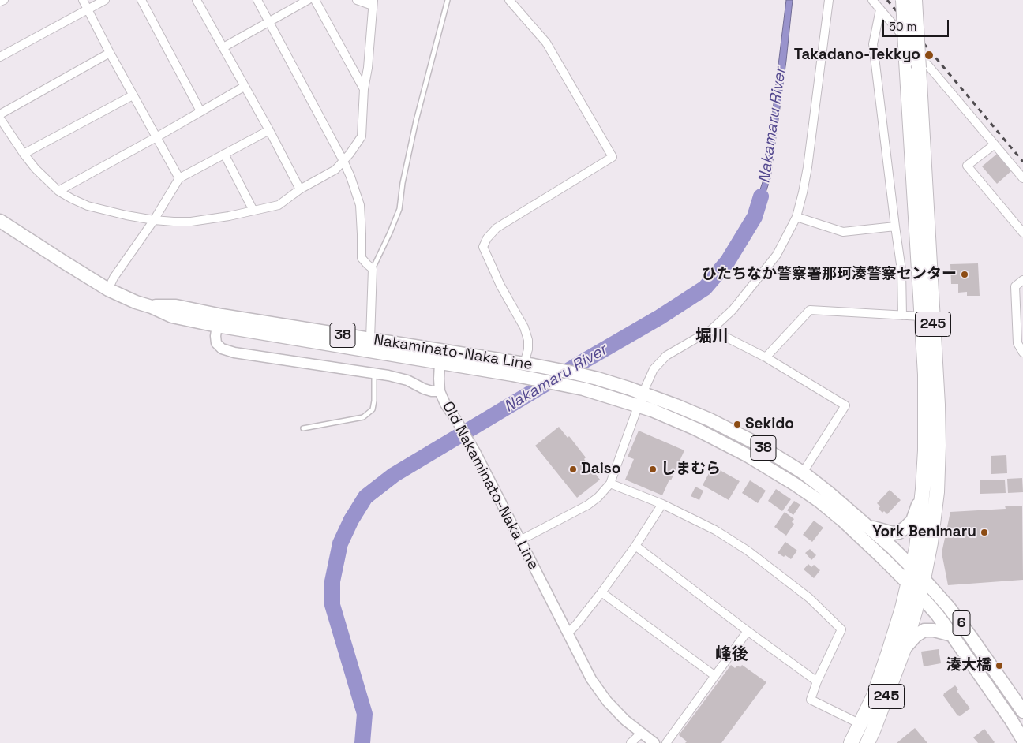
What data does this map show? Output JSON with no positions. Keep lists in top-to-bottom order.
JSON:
{
  "streets": {
    "highway": ["245"],
    "main road": ["38", "Nakaminato-Naka Line", "6"],
    "street": ["Old Nakaminato-Naka Line"]
  },
  "crossings": [
    ["245", "Nakaminato-Naka Line"],
    ["245", "6"],
    ["Nakaminato-Naka Line", "Old Nakaminato-Naka Line"],
    ["Nakaminato-Naka Line", "6"]
  ],
  "districts": ["堀川", "峰後"],
  "water": ["Nakamaru River"],
  "places": [
    "Takadano-Tekkyo",
    "ひたちなか警察署那珂湊警察センター",
    "Sekido",
    "Daiso",
    "しまむら",
    "York Benimaru",
    "湊大橋"
  ],
  "scale_bar": "50 m"
}
